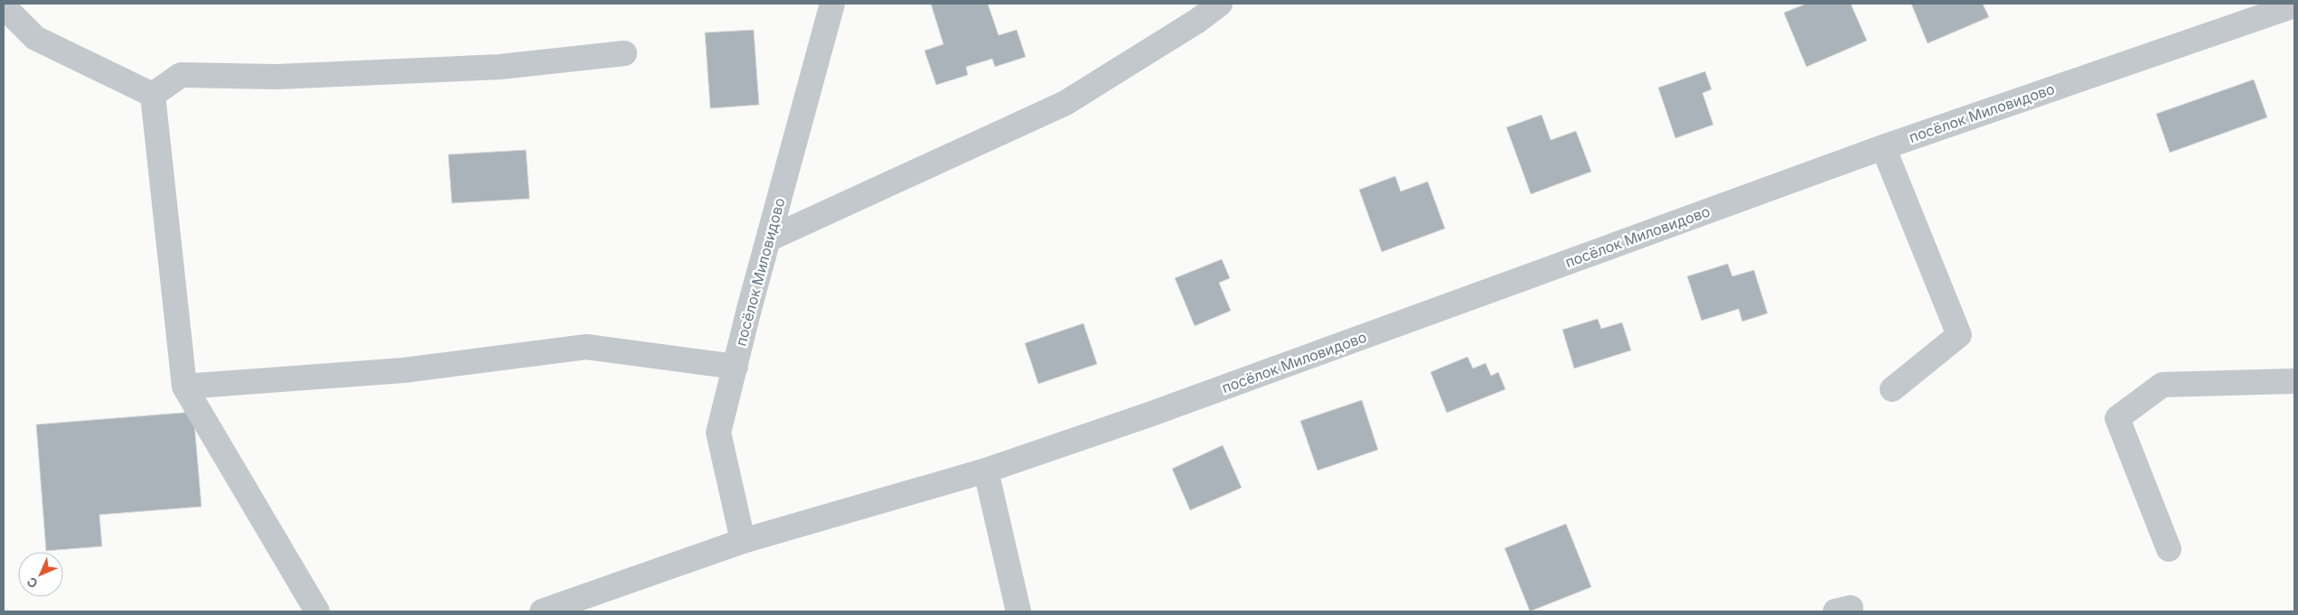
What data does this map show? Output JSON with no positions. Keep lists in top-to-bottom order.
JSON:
{
  "streets": {
    "street": ["посёлок Миловидово"]
  },
  "north": "bottom left"
}
